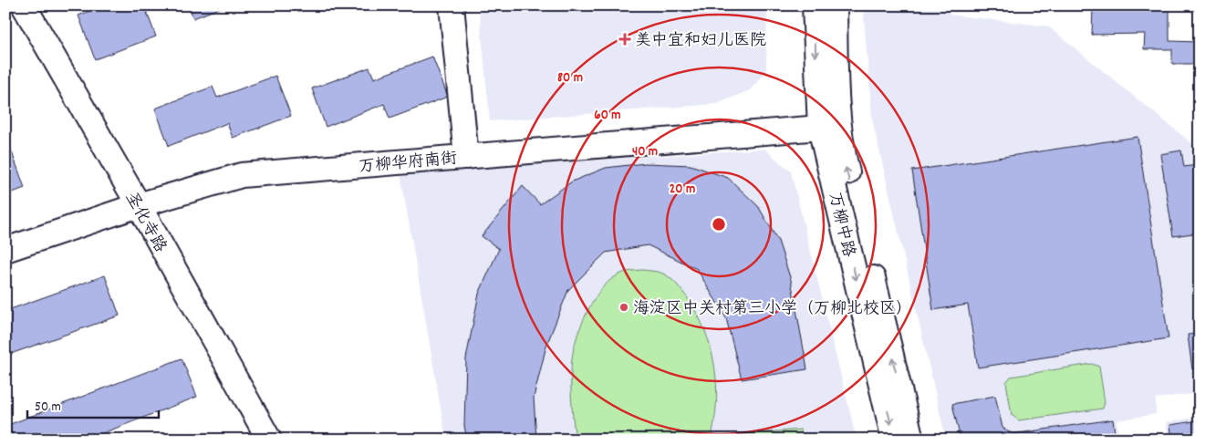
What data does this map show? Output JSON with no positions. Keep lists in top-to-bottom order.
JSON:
{
  "streets": {
    "street": ["万柳华府南街", "圣化寺路", "万柳中路"]
  },
  "crossings": [
    ["万柳华府南街", "圣化寺路"],
    ["万柳华府南街", "万柳中路"]
  ],
  "places": {
    "health": ["美中宜和妇儿医院"],
    "other": ["海淀区中关村第三小学（万柳北校区）"]
  },
  "scale_bar": "50 m",
  "rings": [
    "80 m",
    "60 m",
    "40 m",
    "20 m"
  ]
}
